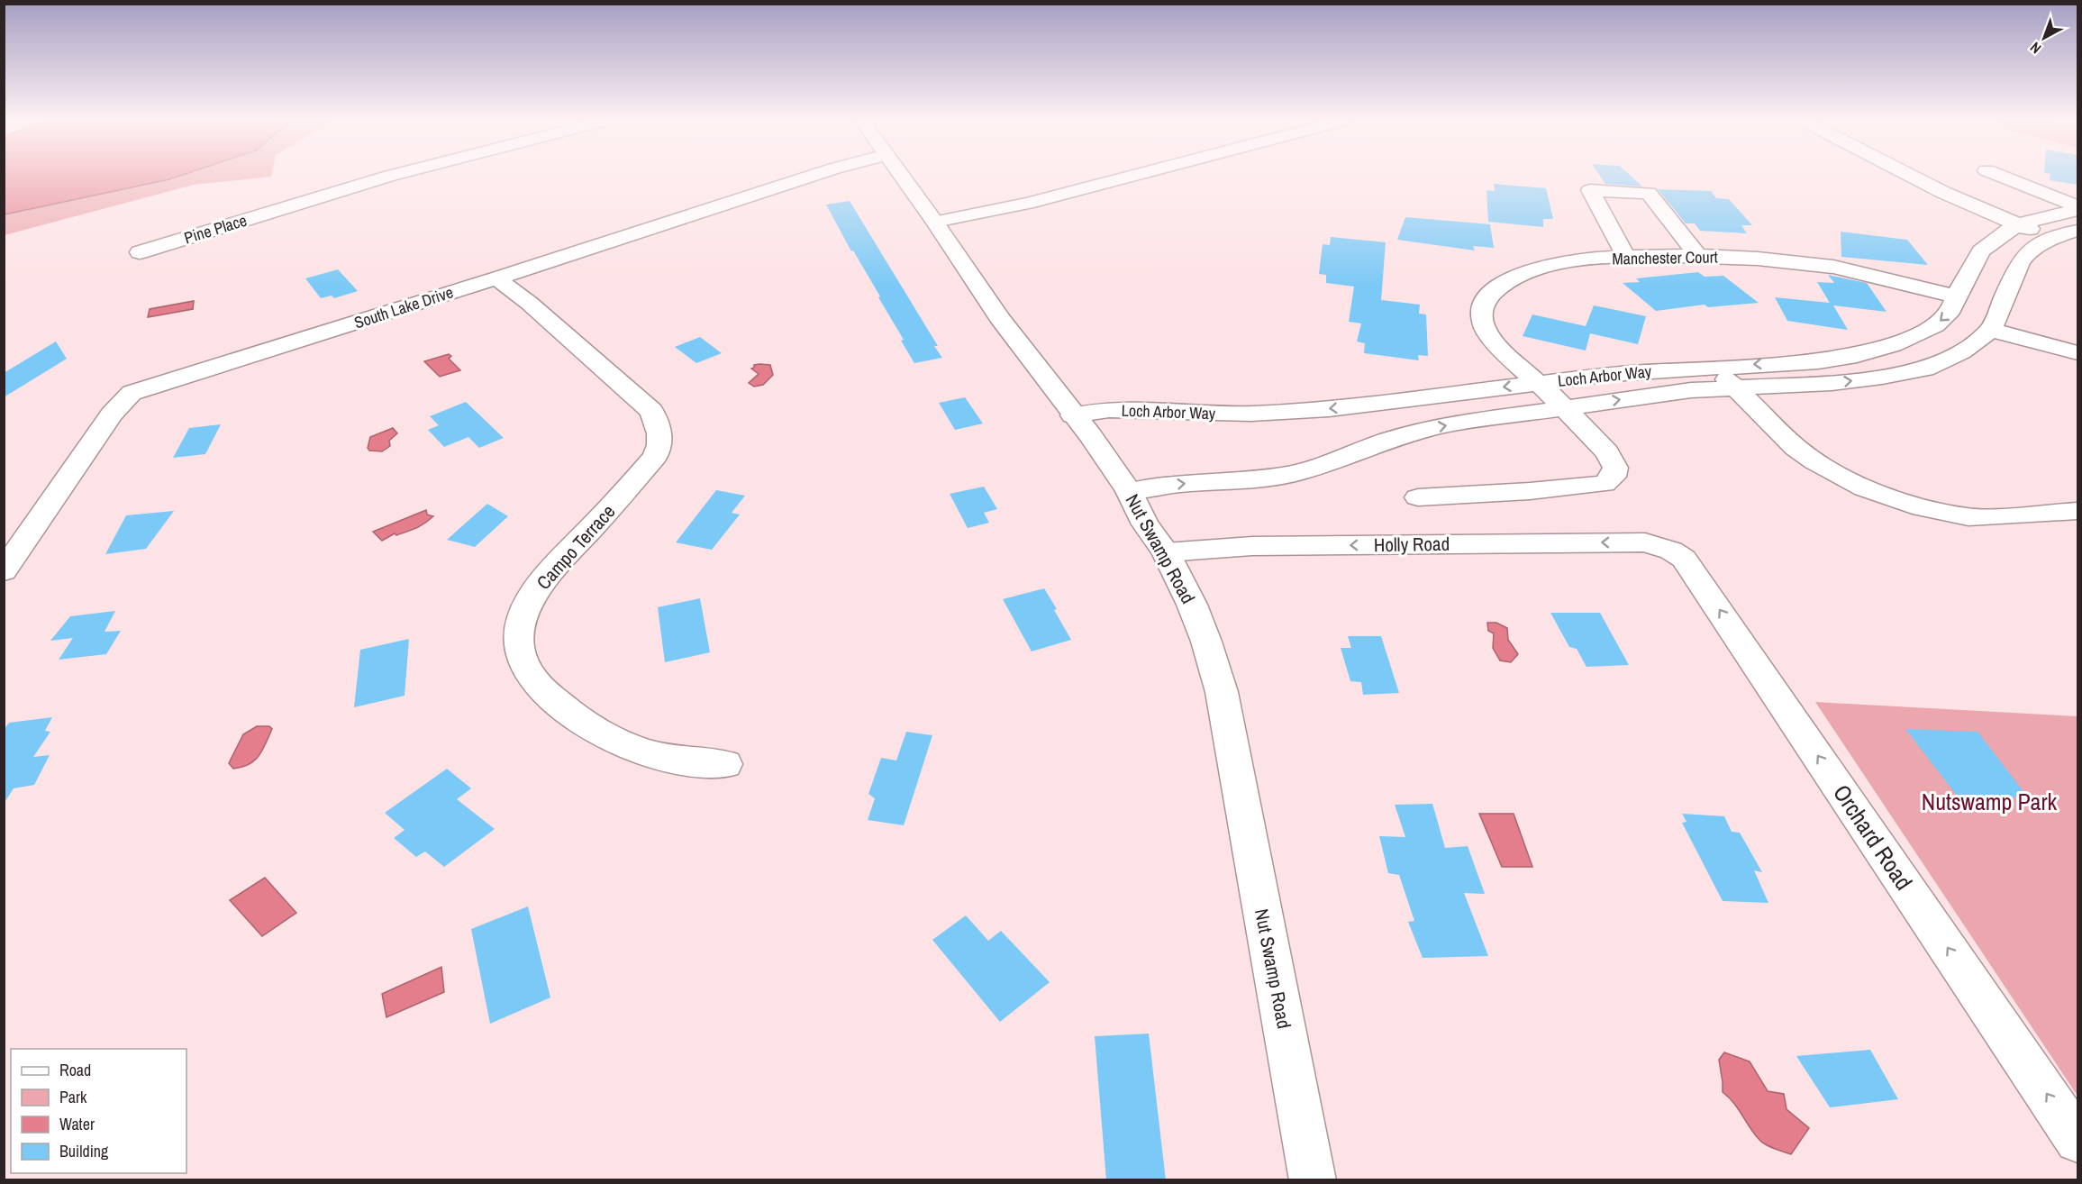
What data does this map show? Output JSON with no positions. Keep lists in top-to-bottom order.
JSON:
{
  "streets": {
    "street": [
      "Pine Place",
      "Manchester Court",
      "South Lake Drive",
      "Loch Arbor Way",
      "Holly Road",
      "Campo Terrace",
      "Nut Swamp Road",
      "Orchard Road"
    ]
  },
  "crossings": [
    ["Manchester Court", "Loch Arbor Way"],
    ["South Lake Drive", "Campo Terrace"],
    ["Loch Arbor Way", "Nut Swamp Road"],
    ["Holly Road", "Nut Swamp Road"],
    ["Holly Road", "Orchard Road"]
  ],
  "one_way": ["Holly Road", "Orchard Road"],
  "parks": ["Nutswamp Park"],
  "legend": [
    "Road",
    "Park",
    "Water",
    "Building"
  ],
  "north": "bottom left"
}
